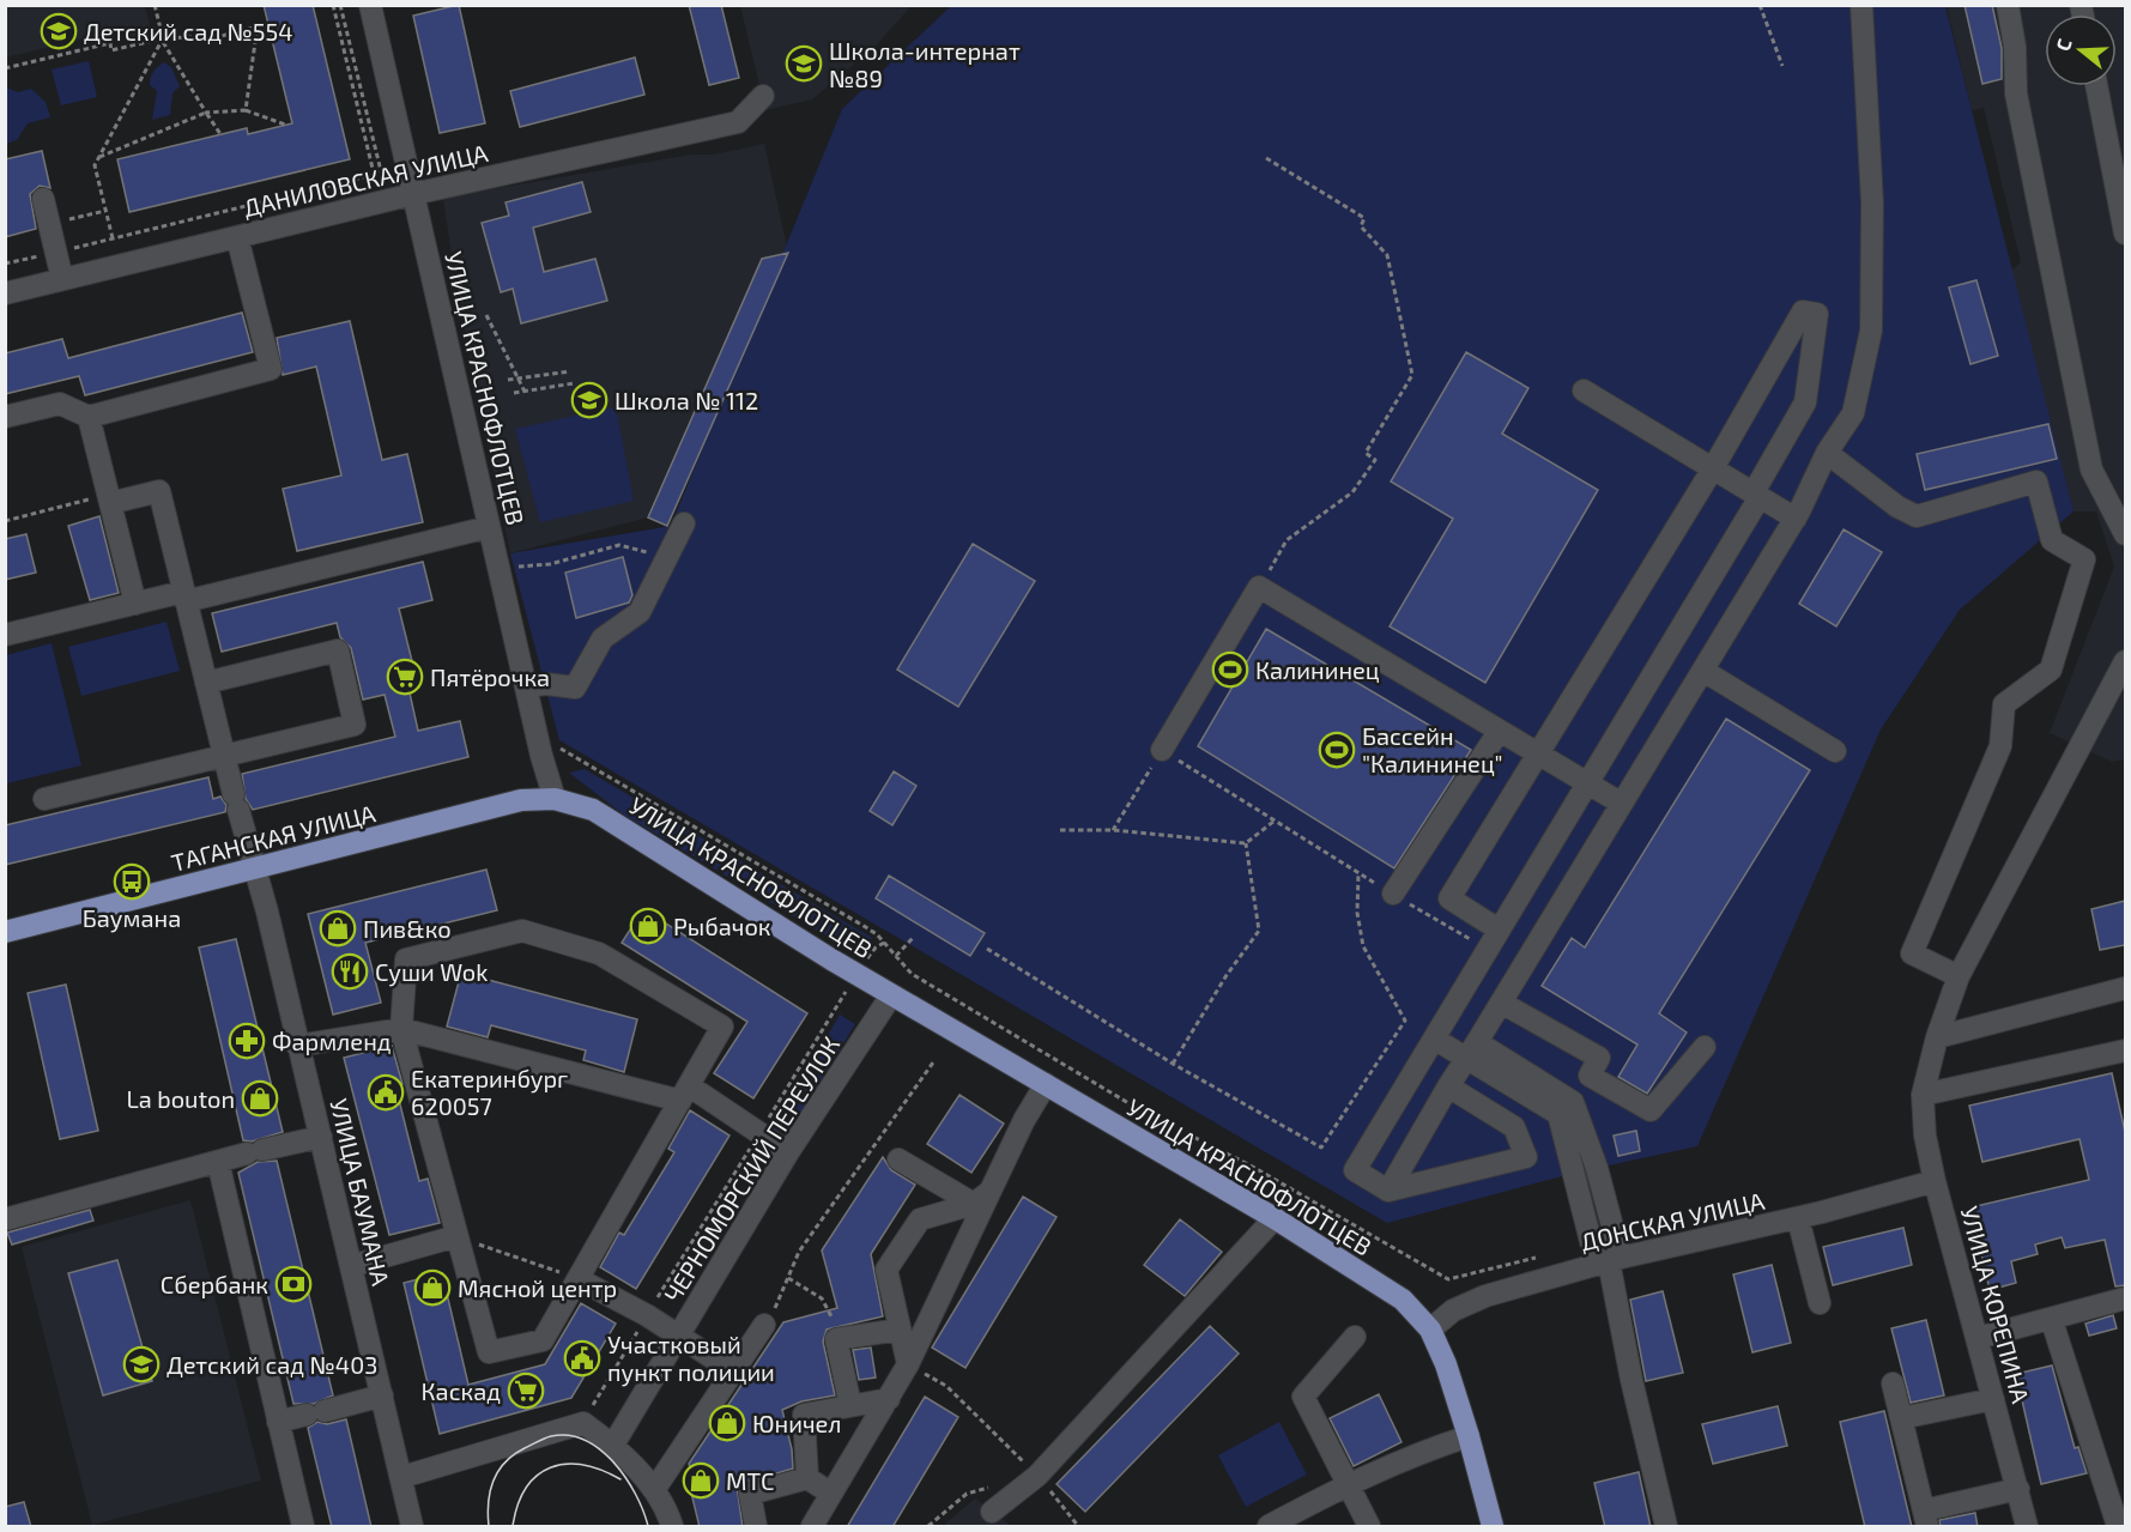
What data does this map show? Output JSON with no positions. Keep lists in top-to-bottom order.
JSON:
{
  "streets": {
    "main road": ["УЛИЦА КРАСНОФЛОТЦЕВ", "ТАГАНСКАЯ УЛИЦА"],
    "street": [
      "ДАНИЛОВСКАЯ УЛИЦА",
      "ЧЕРНОМОРСКИЙ ПЕРЕУЛОК",
      "УЛИЦА БАУМАНА",
      "ДОНСКАЯ УЛИЦА",
      "УЛИЦА КОРЕПИНА"
    ]
  },
  "crossings": [
    ["ДАНИЛОВСКАЯ УЛИЦА", "УЛИЦА КРАСНОФЛОТЦЕВ"],
    ["УЛИЦА КРАСНОФЛОТЦЕВ", "ТАГАНСКАЯ УЛИЦА"],
    ["УЛИЦА КРАСНОФЛОТЦЕВ", "ЧЕРНОМОРСКИЙ ПЕРЕУЛОК"],
    ["УЛИЦА КРАСНОФЛОТЦЕВ", "ДОНСКАЯ УЛИЦА"],
    ["ТАГАНСКАЯ УЛИЦА", "УЛИЦА БАУМАНА"],
    ["ДОНСКАЯ УЛИЦА", "УЛИЦА КОРЕПИНА"]
  ],
  "places": {
    "school or university": [
      "Детский сад №554",
      "Школа-интернат №89",
      "Школа № 112",
      "Детский сад №403"
    ],
    "sports": ["Калининец", "Бассейн \"Калининец\""],
    "supermarket": ["Пятёрочка", "Каскад"],
    "bus stop": ["Баумана"],
    "shop": [
      "Рыбачок",
      "Пив&ко",
      "La bouton",
      "Мясной центр",
      "Юничел",
      "МТС"
    ],
    "restaurant": ["Суши Wok"],
    "pharmacy": ["Фармленд"],
    "public building": ["Екатеринбург 620057", "Участковый пункт полиции"],
    "bank": ["Сбербанк"]
  },
  "north": "left"
}
